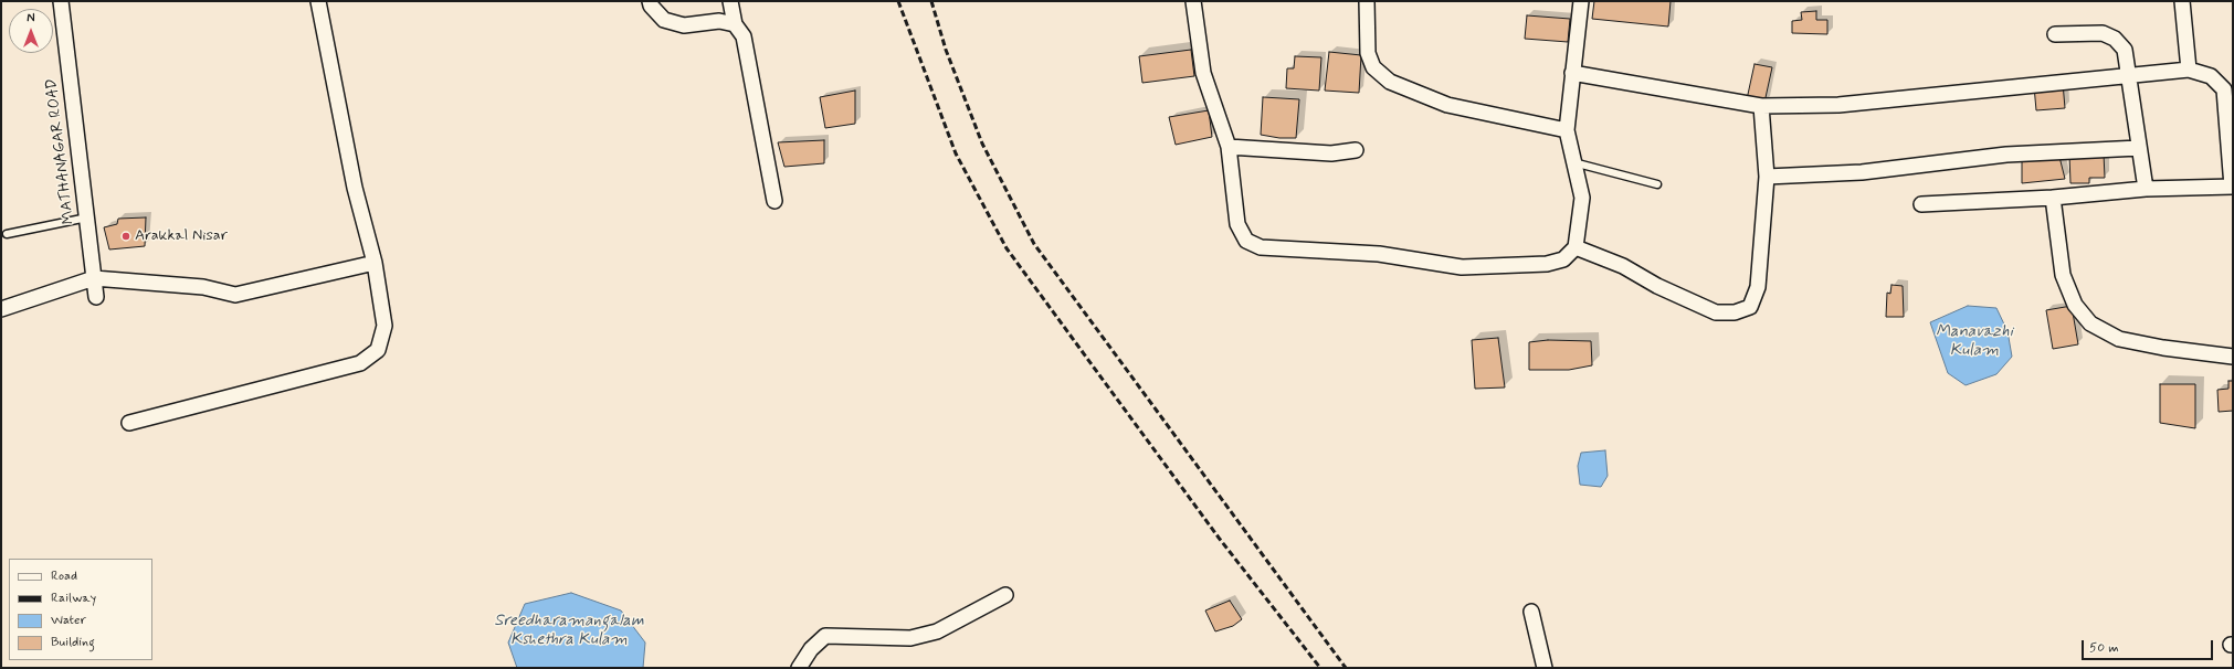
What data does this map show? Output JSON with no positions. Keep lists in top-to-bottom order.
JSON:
{
  "streets": {
    "street": ["MATHANAGAR ROAD"]
  },
  "water": ["Manavazhi Kulam", "Sreedharamangalam Kshethra Kulam"],
  "places": ["Arakkal Nisar"],
  "legend": [
    "Road",
    "Railway",
    "Water",
    "Building"
  ],
  "scale_bar": "50 m",
  "north": "top"
}
